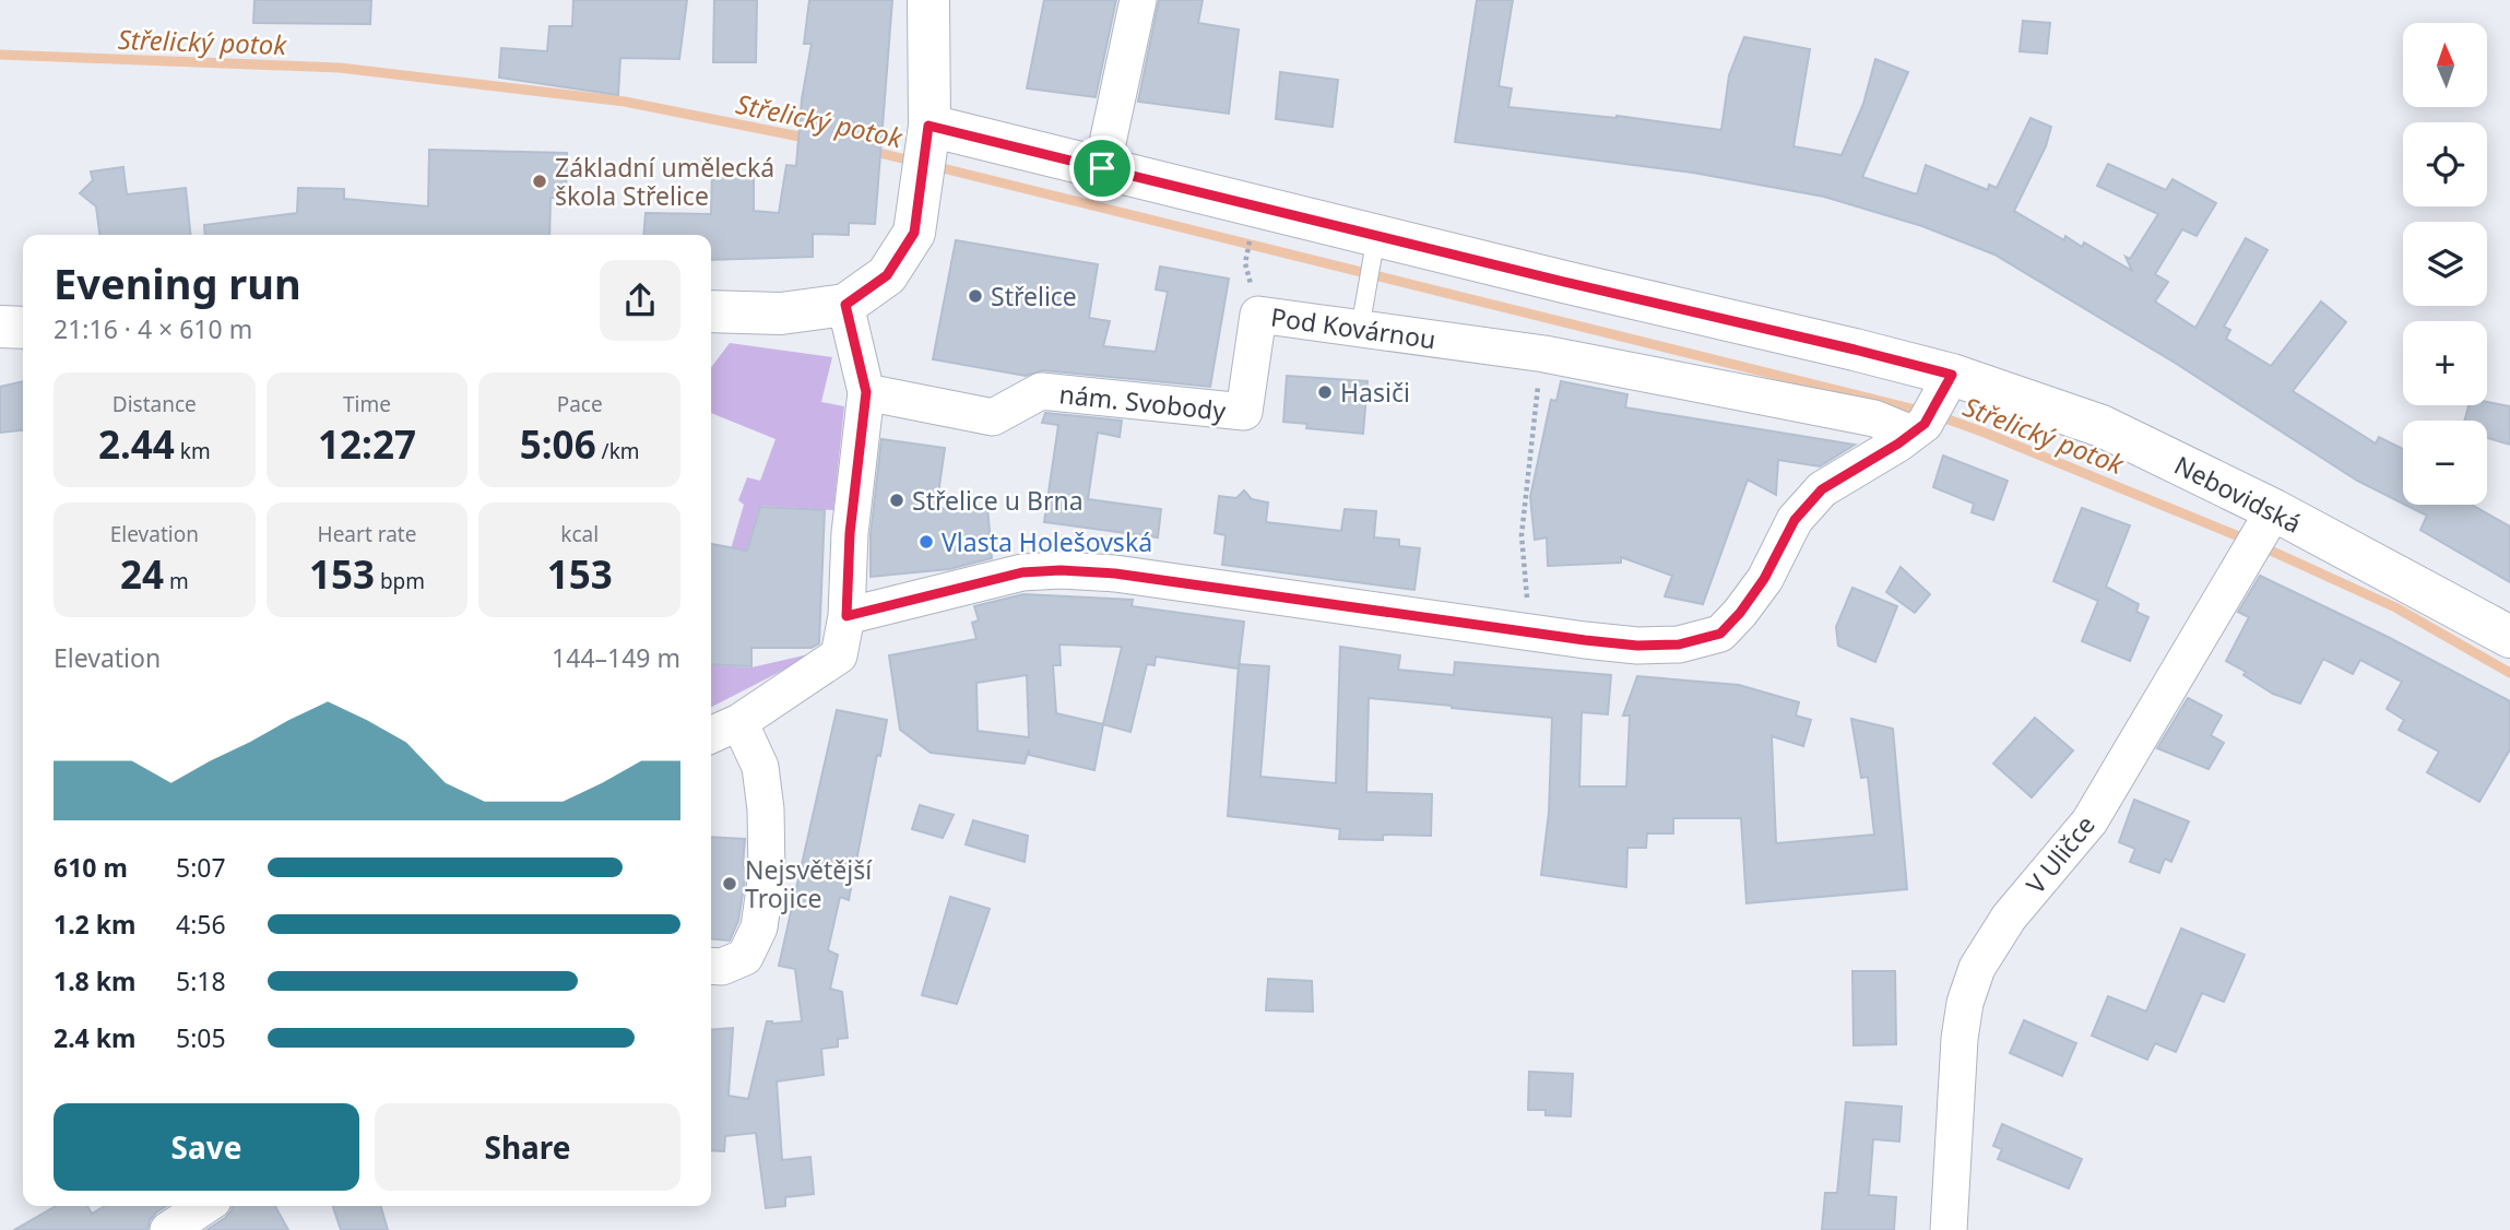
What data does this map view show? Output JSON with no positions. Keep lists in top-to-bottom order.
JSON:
{
  "streets": {
    "street": [
      "Pod Kovárnou",
      "nám. Svobody",
      "Nebovidská",
      "V Uličce"
    ]
  },
  "crossings": [
    ["Pod Kovárnou", "nám. Svobody"],
    ["Pod Kovárnou", "Nebovidská"],
    ["Nebovidská", "V Uličce"]
  ],
  "water": ["Střelický potok"],
  "places": [
    "Základní umělecká škola Střelice",
    "Střelice",
    "Hasiči",
    "Střelice u Brna",
    "Vlasta Holešovská",
    "Nejsvětější Trojice"
  ],
  "north": "top",
  "page": {
    "map_buttons": ["+", "−"],
    "heading": ["Evening run", "21:16 · 4 × 610 m"],
    "stats": [
      ["Distance", "2.44 km"],
      ["Time", "12:27"],
      ["Pace", "5:06 /km"],
      ["Elevation", "24 m"],
      ["Heart rate", "153 bpm"],
      ["kcal", "153"]
    ],
    "chart": ["Elevation", "144–149 m"],
    "list": [
      {
        "name": "610 m",
        "note": "5:07"
      },
      {
        "name": "1.2 km",
        "note": "4:56"
      },
      {
        "name": "1.8 km",
        "note": "5:18"
      },
      {
        "name": "2.4 km",
        "note": "5:05"
      }
    ],
    "buttons": ["Save", "Share"]
  }
}
